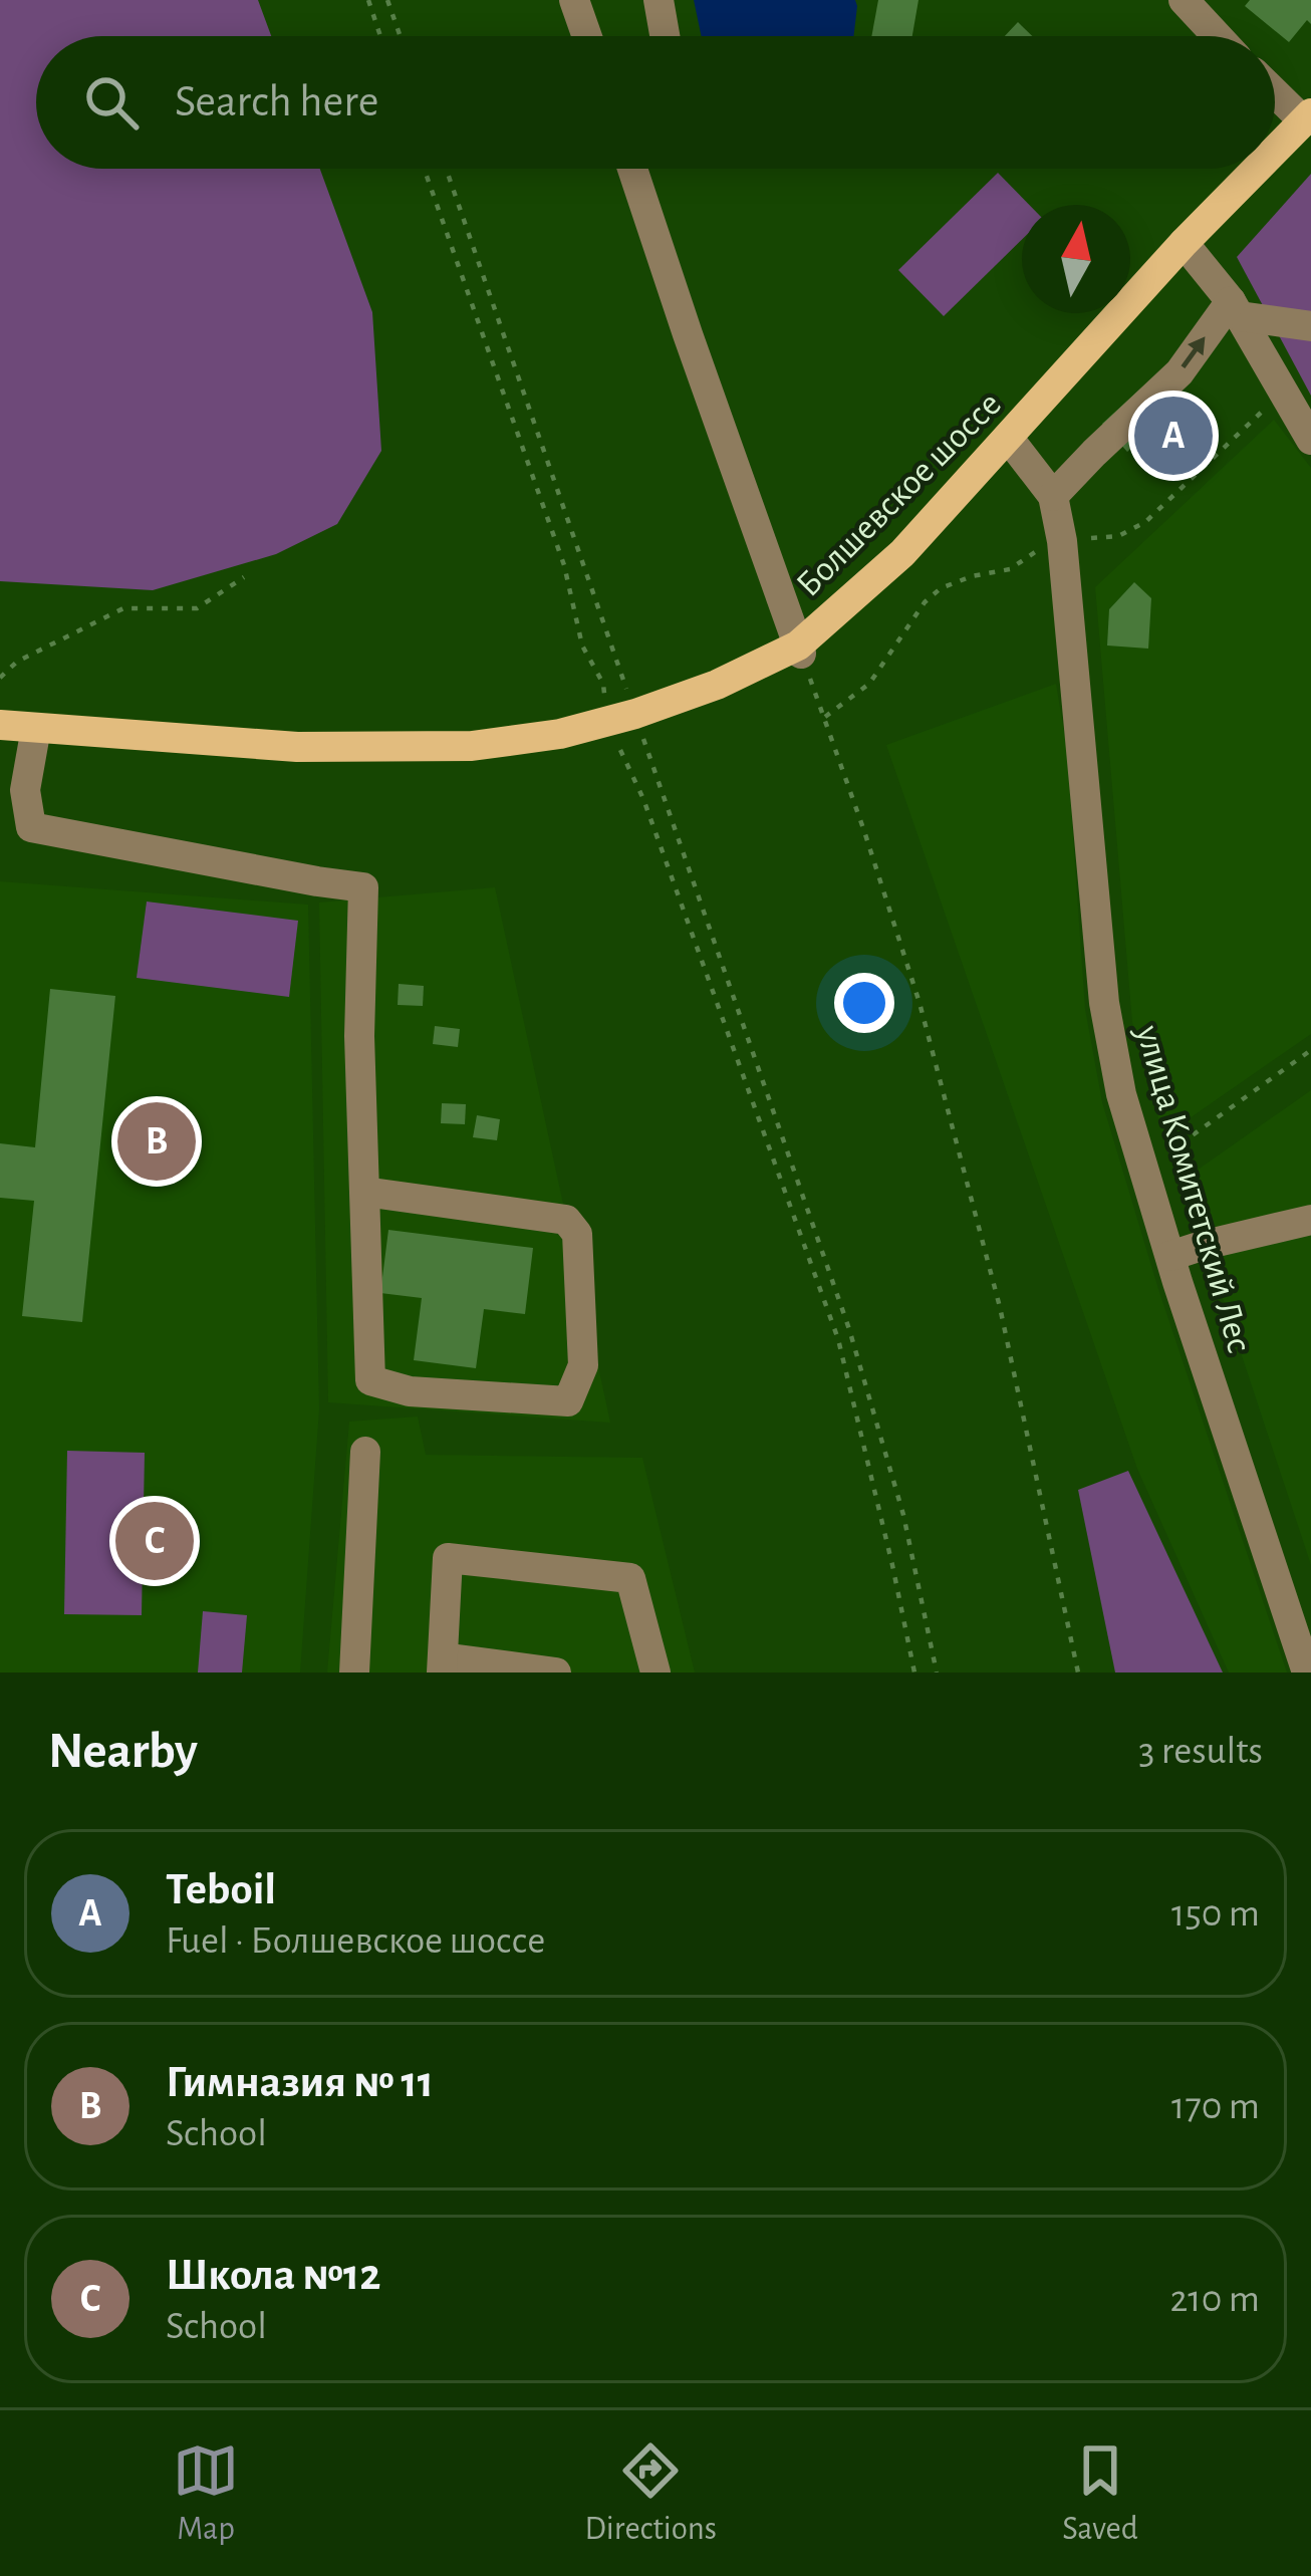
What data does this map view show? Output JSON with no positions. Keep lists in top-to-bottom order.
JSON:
{
  "streets": {
    "main road": ["Болшевское шоссе"],
    "street": ["улица Комитетский Лес"]
  },
  "crossings": [
    ["Болшевское шоссе", "улица Комитетский Лес"]
  ],
  "north": "top",
  "page": {
    "search": "Search here",
    "pins": ["A", "B", "C"],
    "heading": ["Nearby", "3 results"],
    "list": [
      {
        "mark": "A",
        "name": "Teboil",
        "note": "Fuel · Болшевское шоссе",
        "value": "150 m"
      },
      {
        "mark": "B",
        "name": "Гимназия № 11",
        "note": "School",
        "value": "170 m"
      },
      {
        "mark": "C",
        "name": "Школа №12",
        "note": "School",
        "value": "210 m"
      }
    ],
    "nav": ["Map", "Directions", "Saved"]
  }
}
